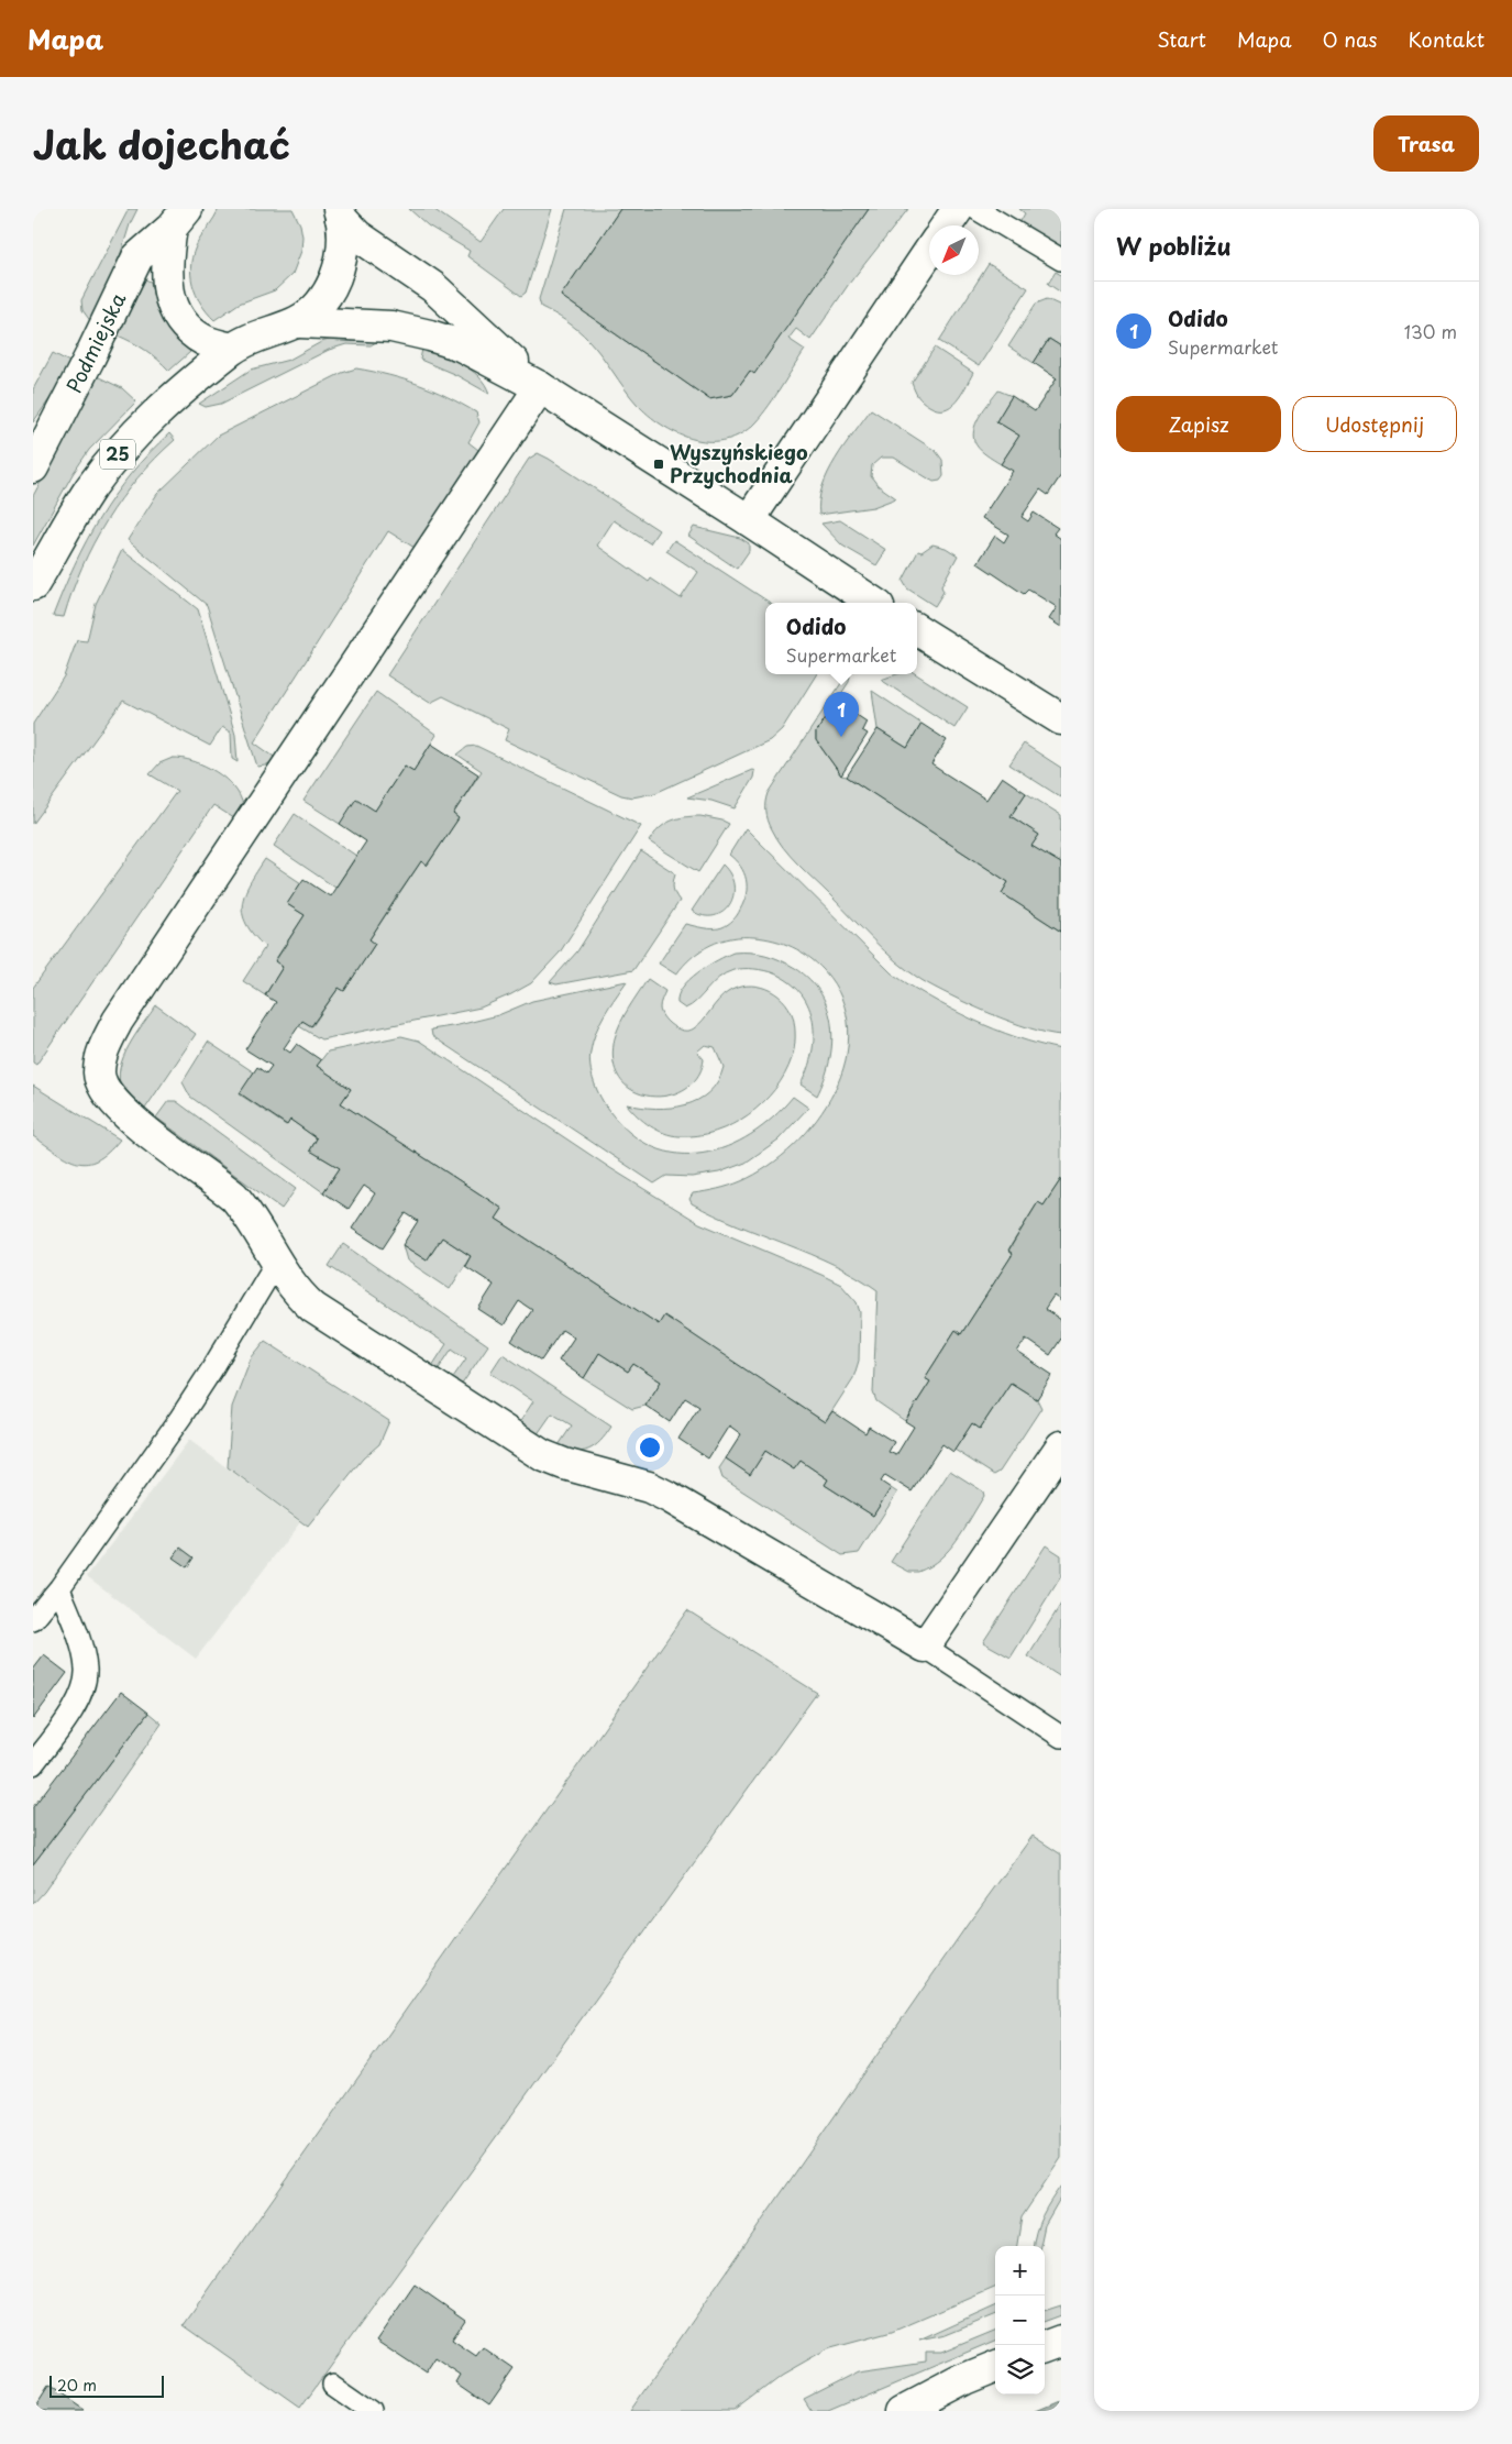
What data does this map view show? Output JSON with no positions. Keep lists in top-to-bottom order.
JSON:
{
  "streets": {
    "street": ["Podmiejska", "25"]
  },
  "places": {
    "transit": ["Wyszyńskiego Przychodnia"]
  },
  "scale_bar": "20 m",
  "north": "bottom left",
  "page": {
    "header": "Mapa",
    "nav": [
      "Start",
      "Mapa",
      "O nas",
      "Kontakt"
    ],
    "title": "Jak dojechać",
    "buttons": [
      "Trasa",
      ["Zapisz", "Udostępnij"]
    ],
    "heading": "W pobliżu",
    "list": [
      {
        "mark": "1",
        "name": "Odido",
        "note": "Supermarket",
        "value": "130 m"
      }
    ],
    "popup": ["Odido", "Supermarket"],
    "pins": "1",
    "map_buttons": ["+", "−"],
    "scale": "20 m"
  }
}
